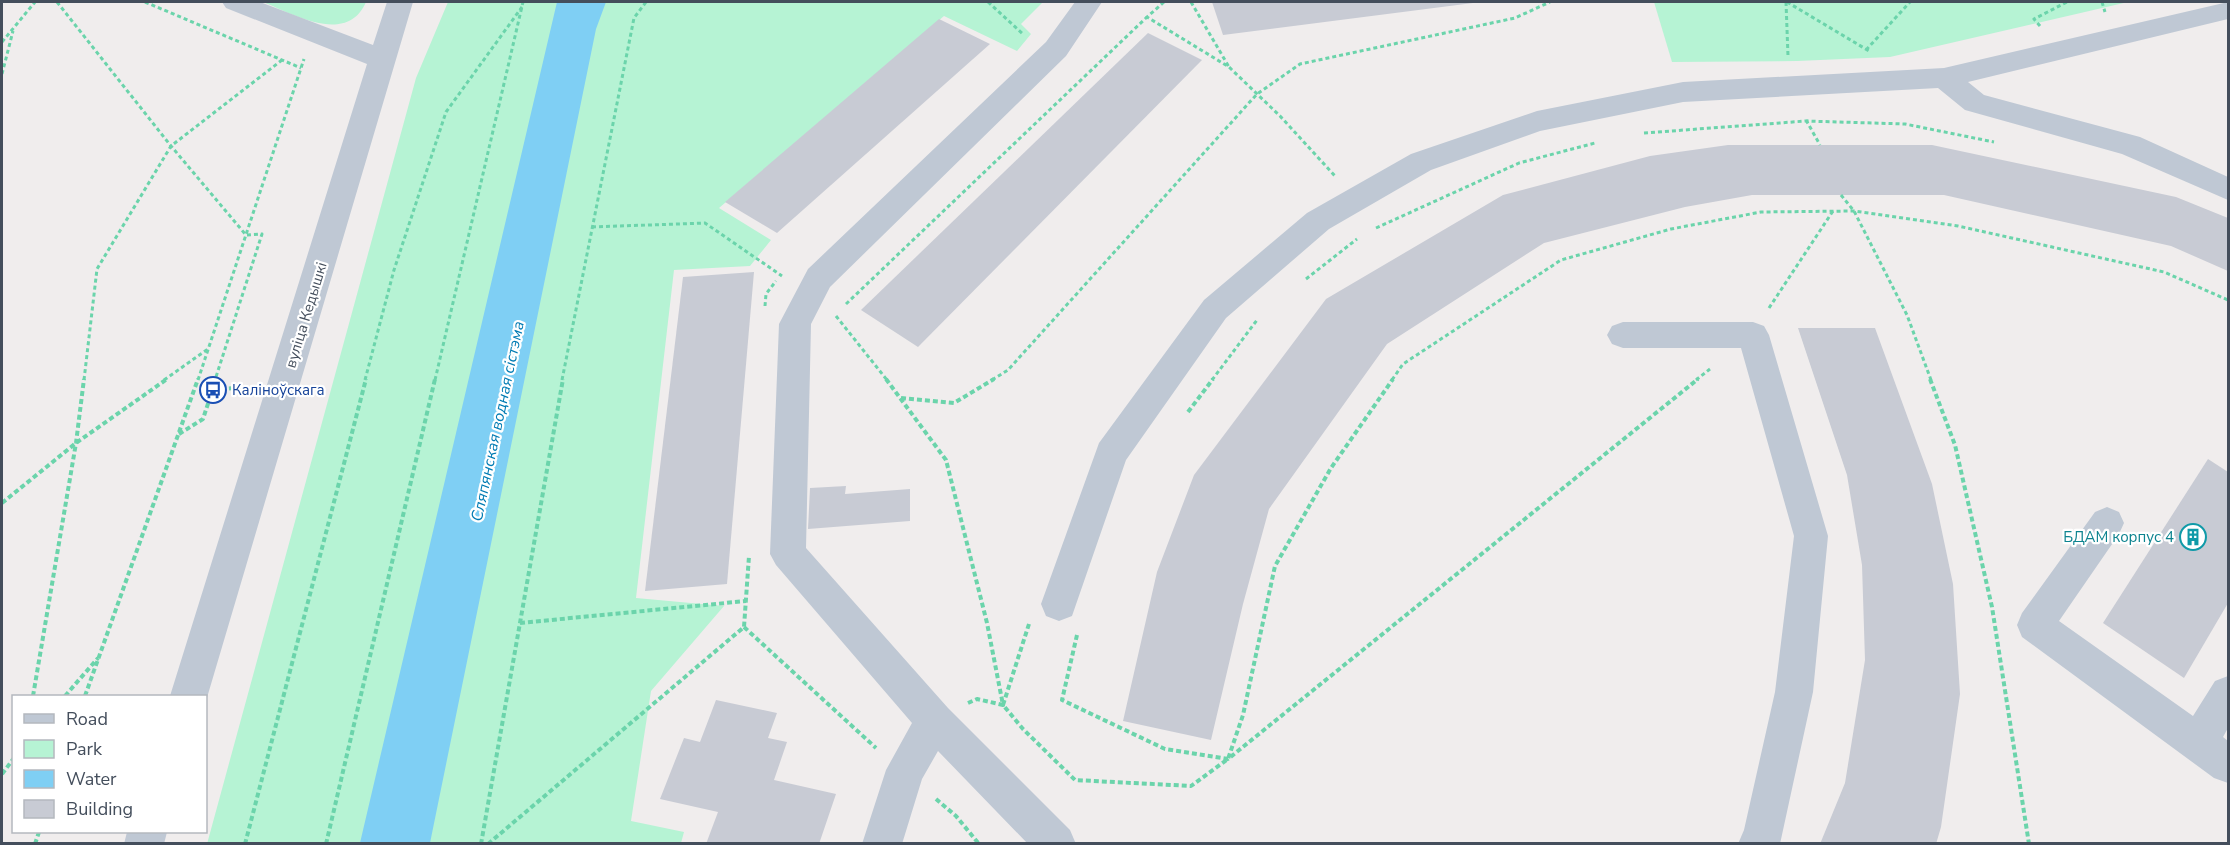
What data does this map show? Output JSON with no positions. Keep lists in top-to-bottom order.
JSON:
{
  "streets": {
    "street": ["вуліца Кедышкі"]
  },
  "water": ["Сляпянская водная сістэма"],
  "places": {
    "bus stop": ["Каліноўскага"],
    "building": ["БДАМ корпус 4"]
  },
  "legend": [
    "Road",
    "Park",
    "Water",
    "Building"
  ]
}
